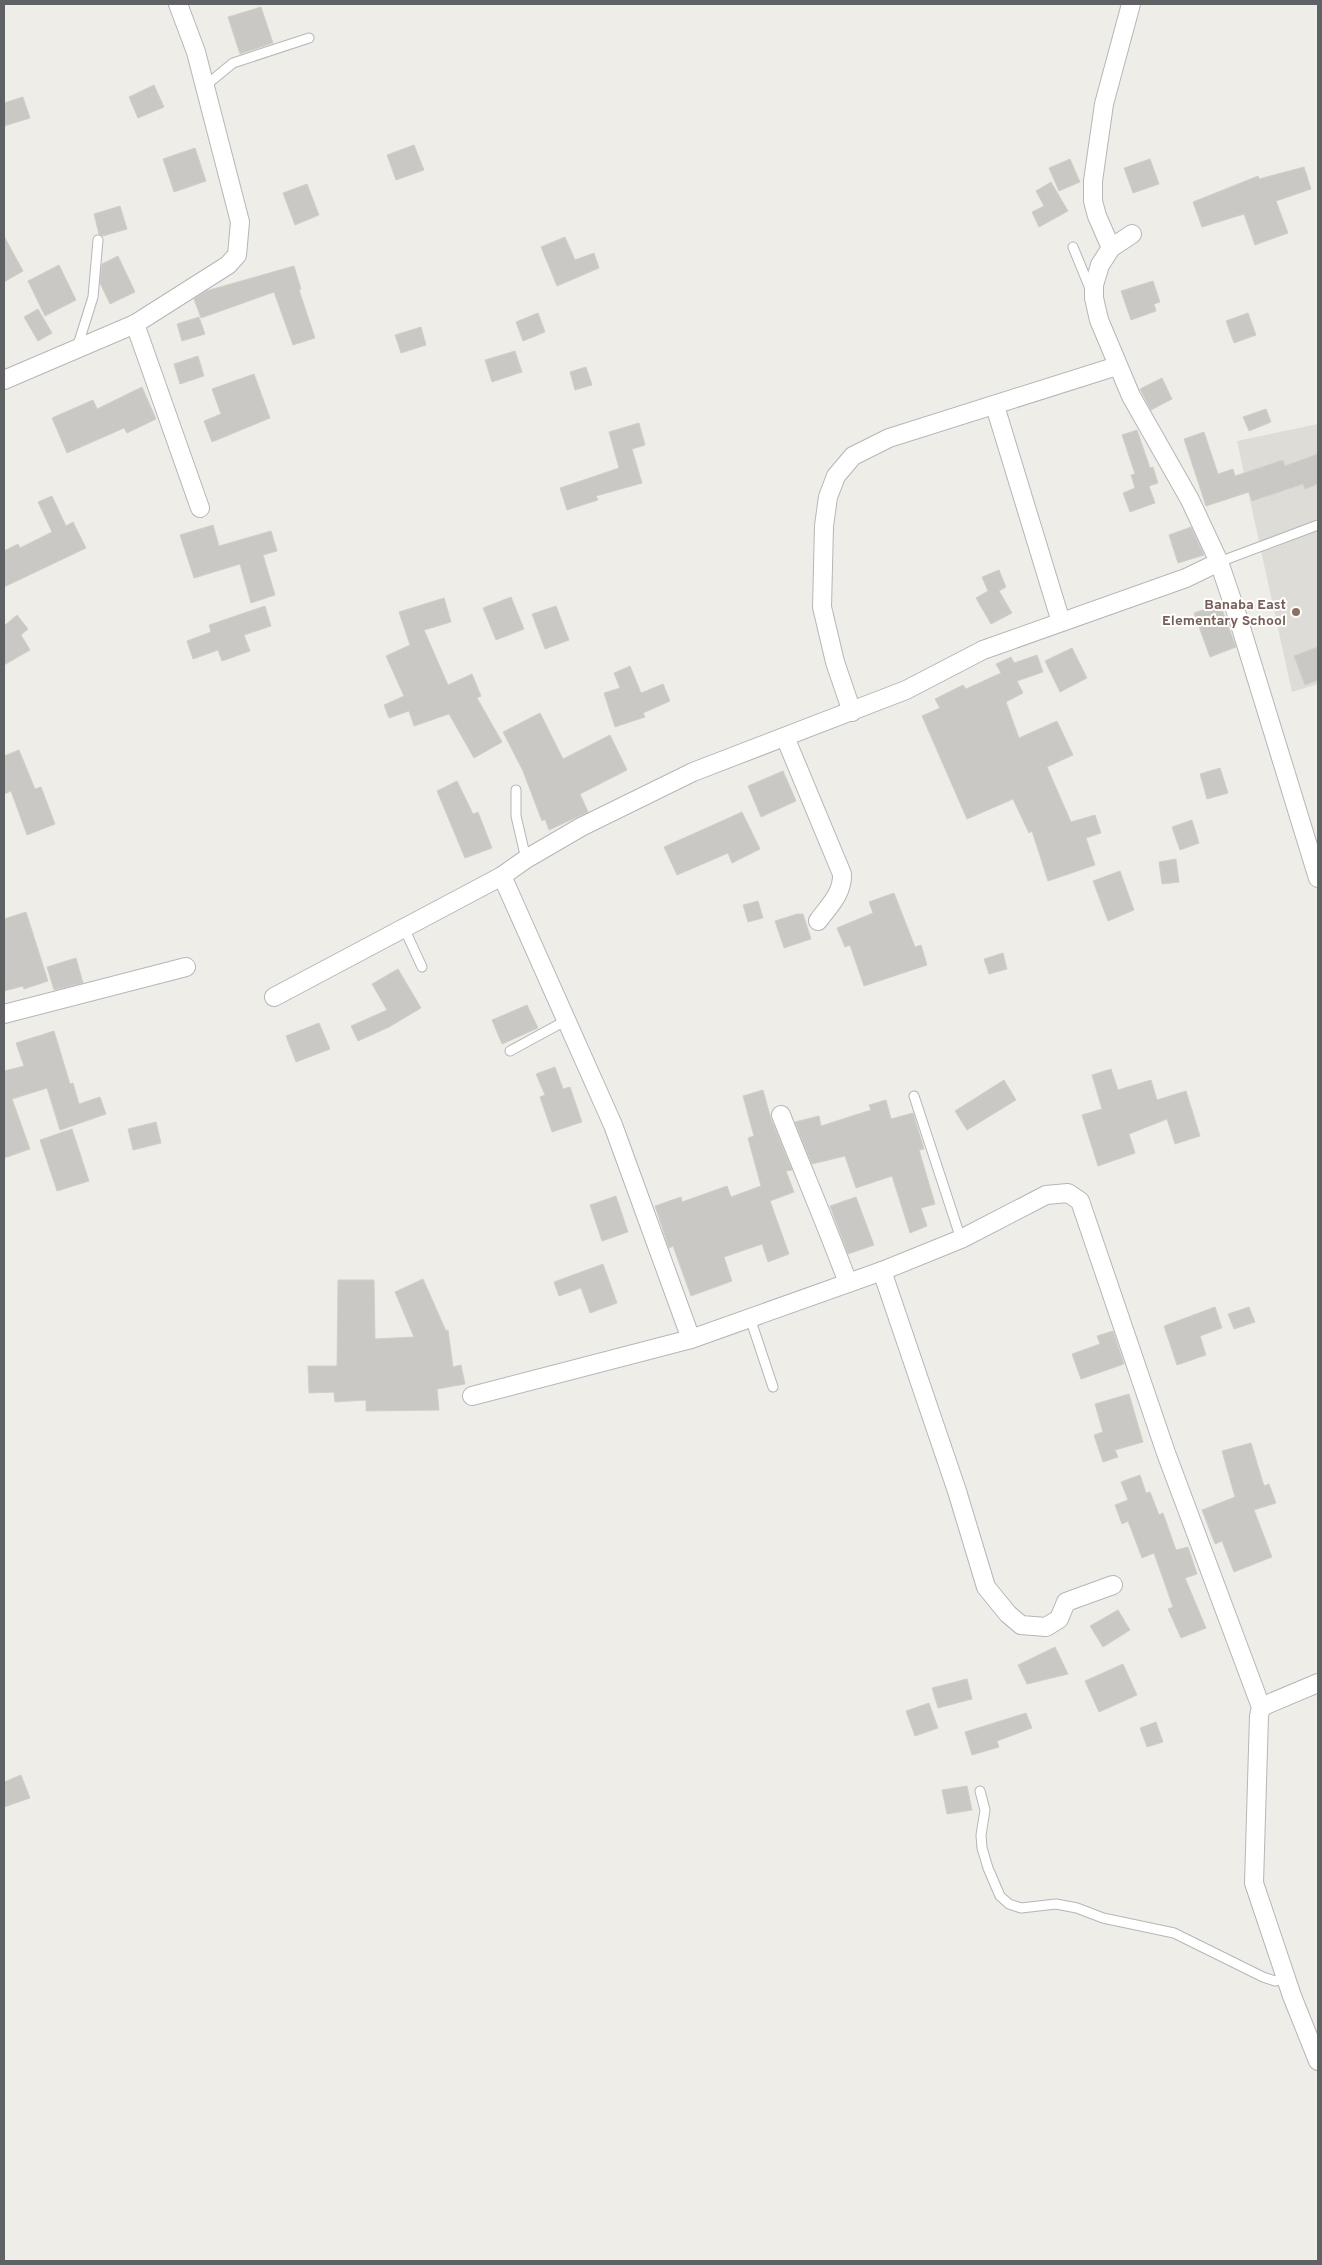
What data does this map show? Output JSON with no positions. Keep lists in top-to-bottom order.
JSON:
{
  "places": ["Banaba East Elementary School"]
}
